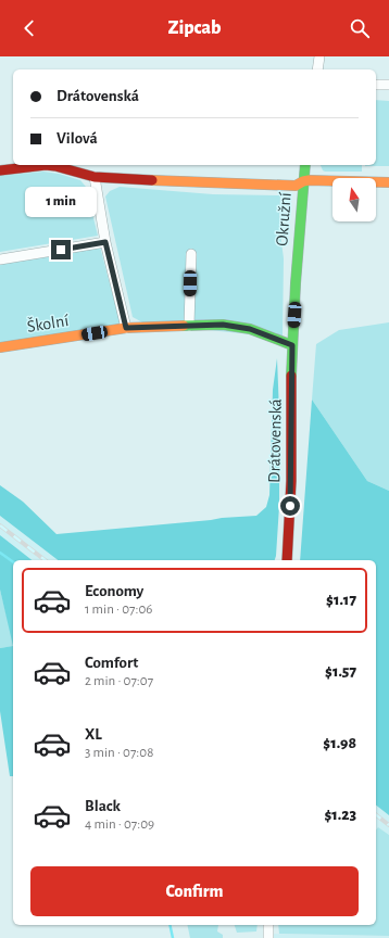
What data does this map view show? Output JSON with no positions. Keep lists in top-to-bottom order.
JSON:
{
  "streets": {
    "street": ["Okružní", "Školní", "Drátovenská"]
  },
  "crossings": [
    ["Okružní", "Školní"],
    ["Okružní", "Drátovenská"],
    ["Školní", "Drátovenská"]
  ],
  "north": "top",
  "page": {
    "header": "Zipcab",
    "banner": ["Drátovenská", "Vilová"],
    "bubble": "1 min",
    "list": [
      {
        "name": "Economy",
        "note": "1 min · 07:06",
        "value": "$1.17"
      },
      {
        "name": "Comfort",
        "note": "2 min · 07:07",
        "value": "$1.57"
      },
      {
        "name": "XL",
        "note": "3 min · 07:08",
        "value": "$1.98"
      },
      {
        "name": "Black",
        "note": "4 min · 07:09",
        "value": "$1.23"
      }
    ],
    "buttons": "Confirm"
  }
}
